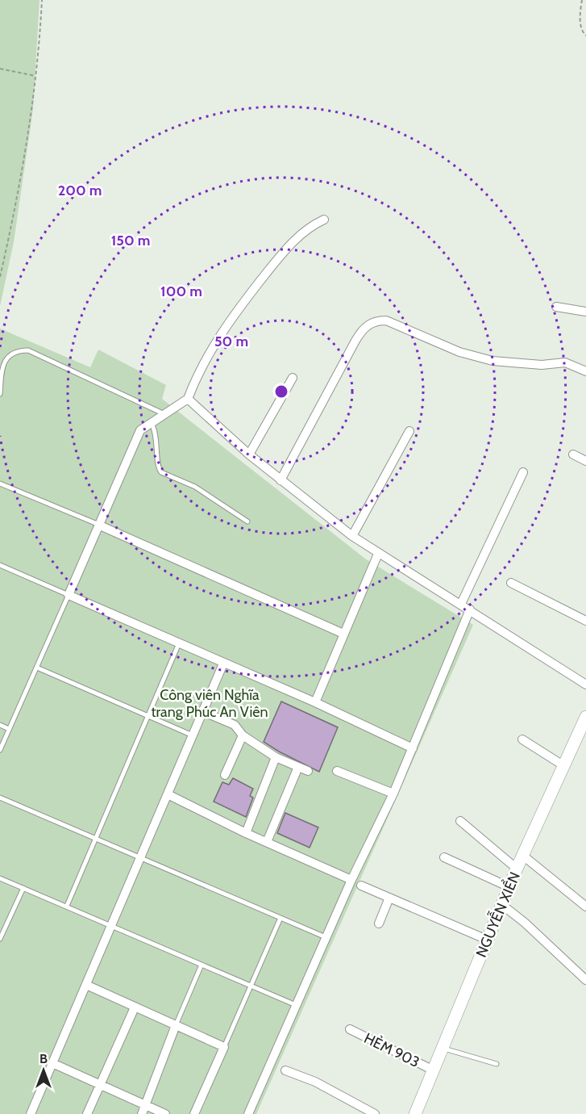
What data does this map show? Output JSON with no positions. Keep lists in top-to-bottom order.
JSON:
{
  "streets": {
    "main road": ["NGUYỄN XIỂN"],
    "street": ["HẺM 903"]
  },
  "crossings": [
    ["NGUYỄN XIỂN", "HẺM 903"]
  ],
  "parks": ["Công viên Nghĩa trang Phúc An Viên"],
  "north": "top",
  "rings": [
    "200 m",
    "150 m",
    "100 m",
    "50 m"
  ]
}
